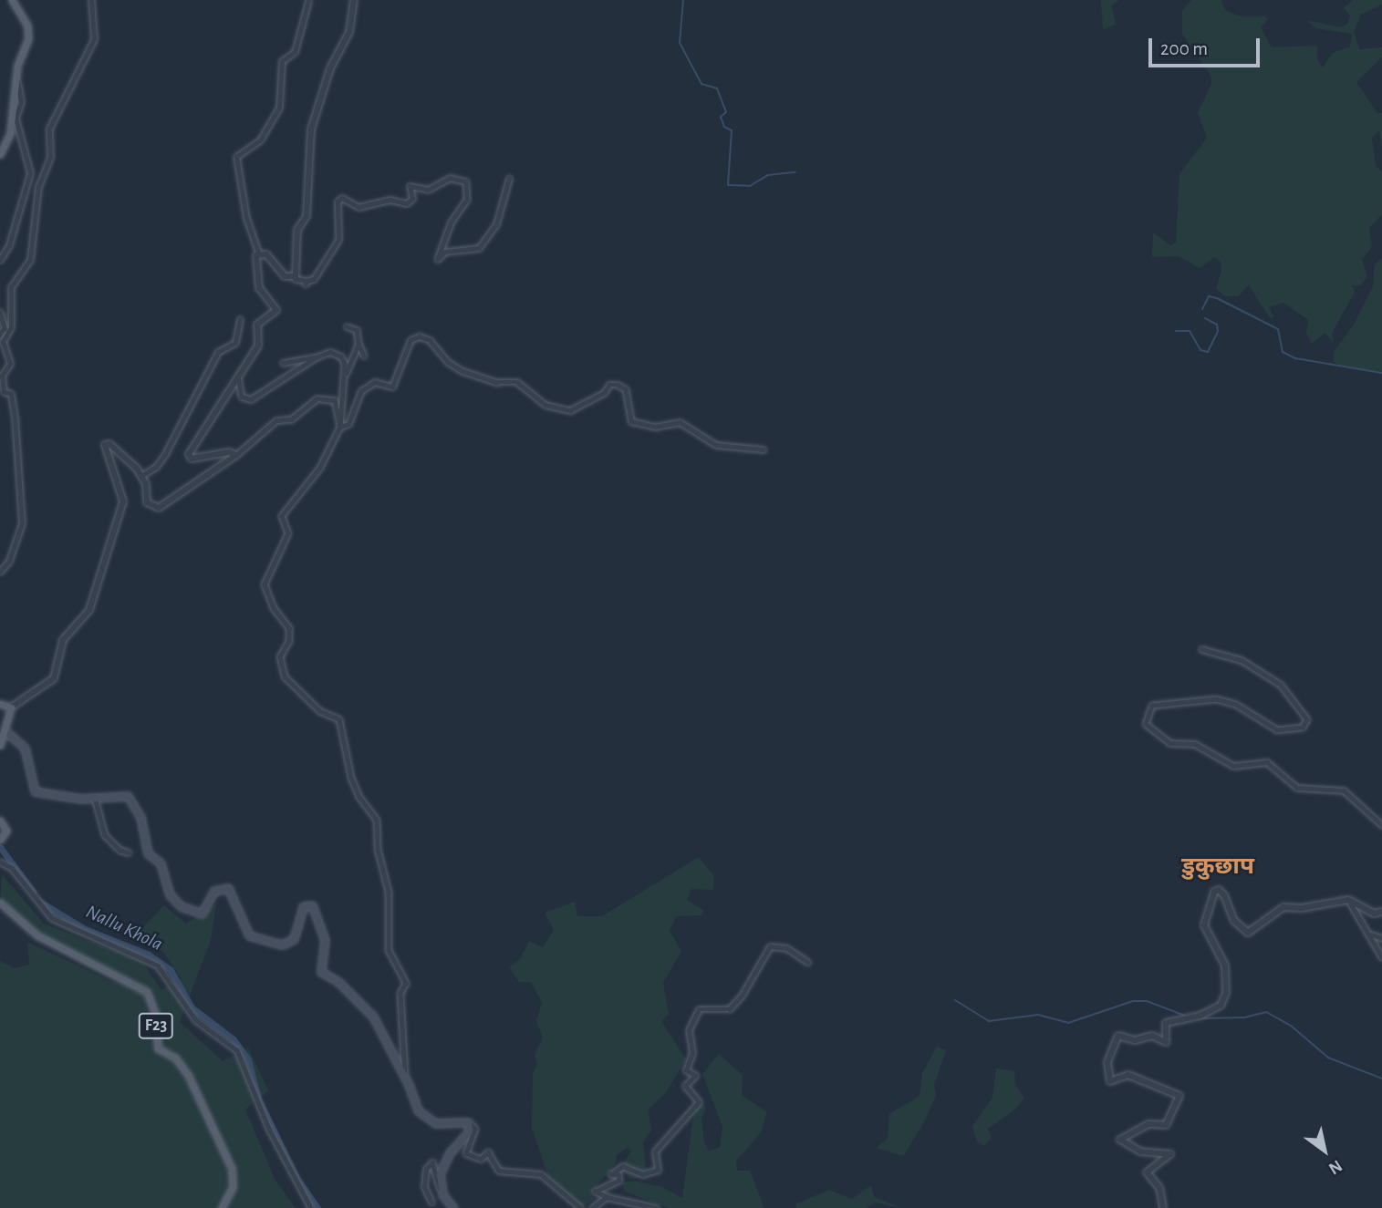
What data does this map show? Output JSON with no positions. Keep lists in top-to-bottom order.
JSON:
{
  "streets": {
    "main road": ["F23"]
  },
  "districts": ["डुकुछाप"],
  "water": ["Nallu Khola"],
  "scale_bar": "200 m",
  "north": "bottom right"
}
